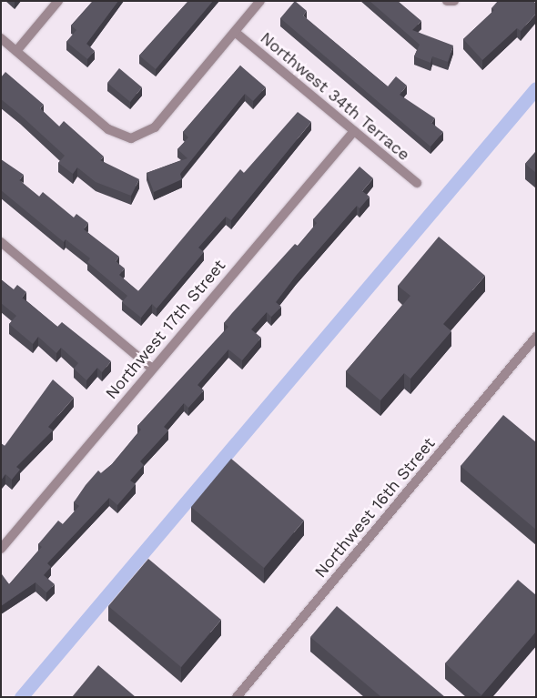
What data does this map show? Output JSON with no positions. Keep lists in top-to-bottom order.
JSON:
{
  "streets": {
    "street": ["Northwest 34th Terrace", "Northwest 17th Street", "Northwest 16th Street"]
  },
  "crossings": [
    ["Northwest 34th Terrace", "Northwest 17th Street"]
  ]
}
